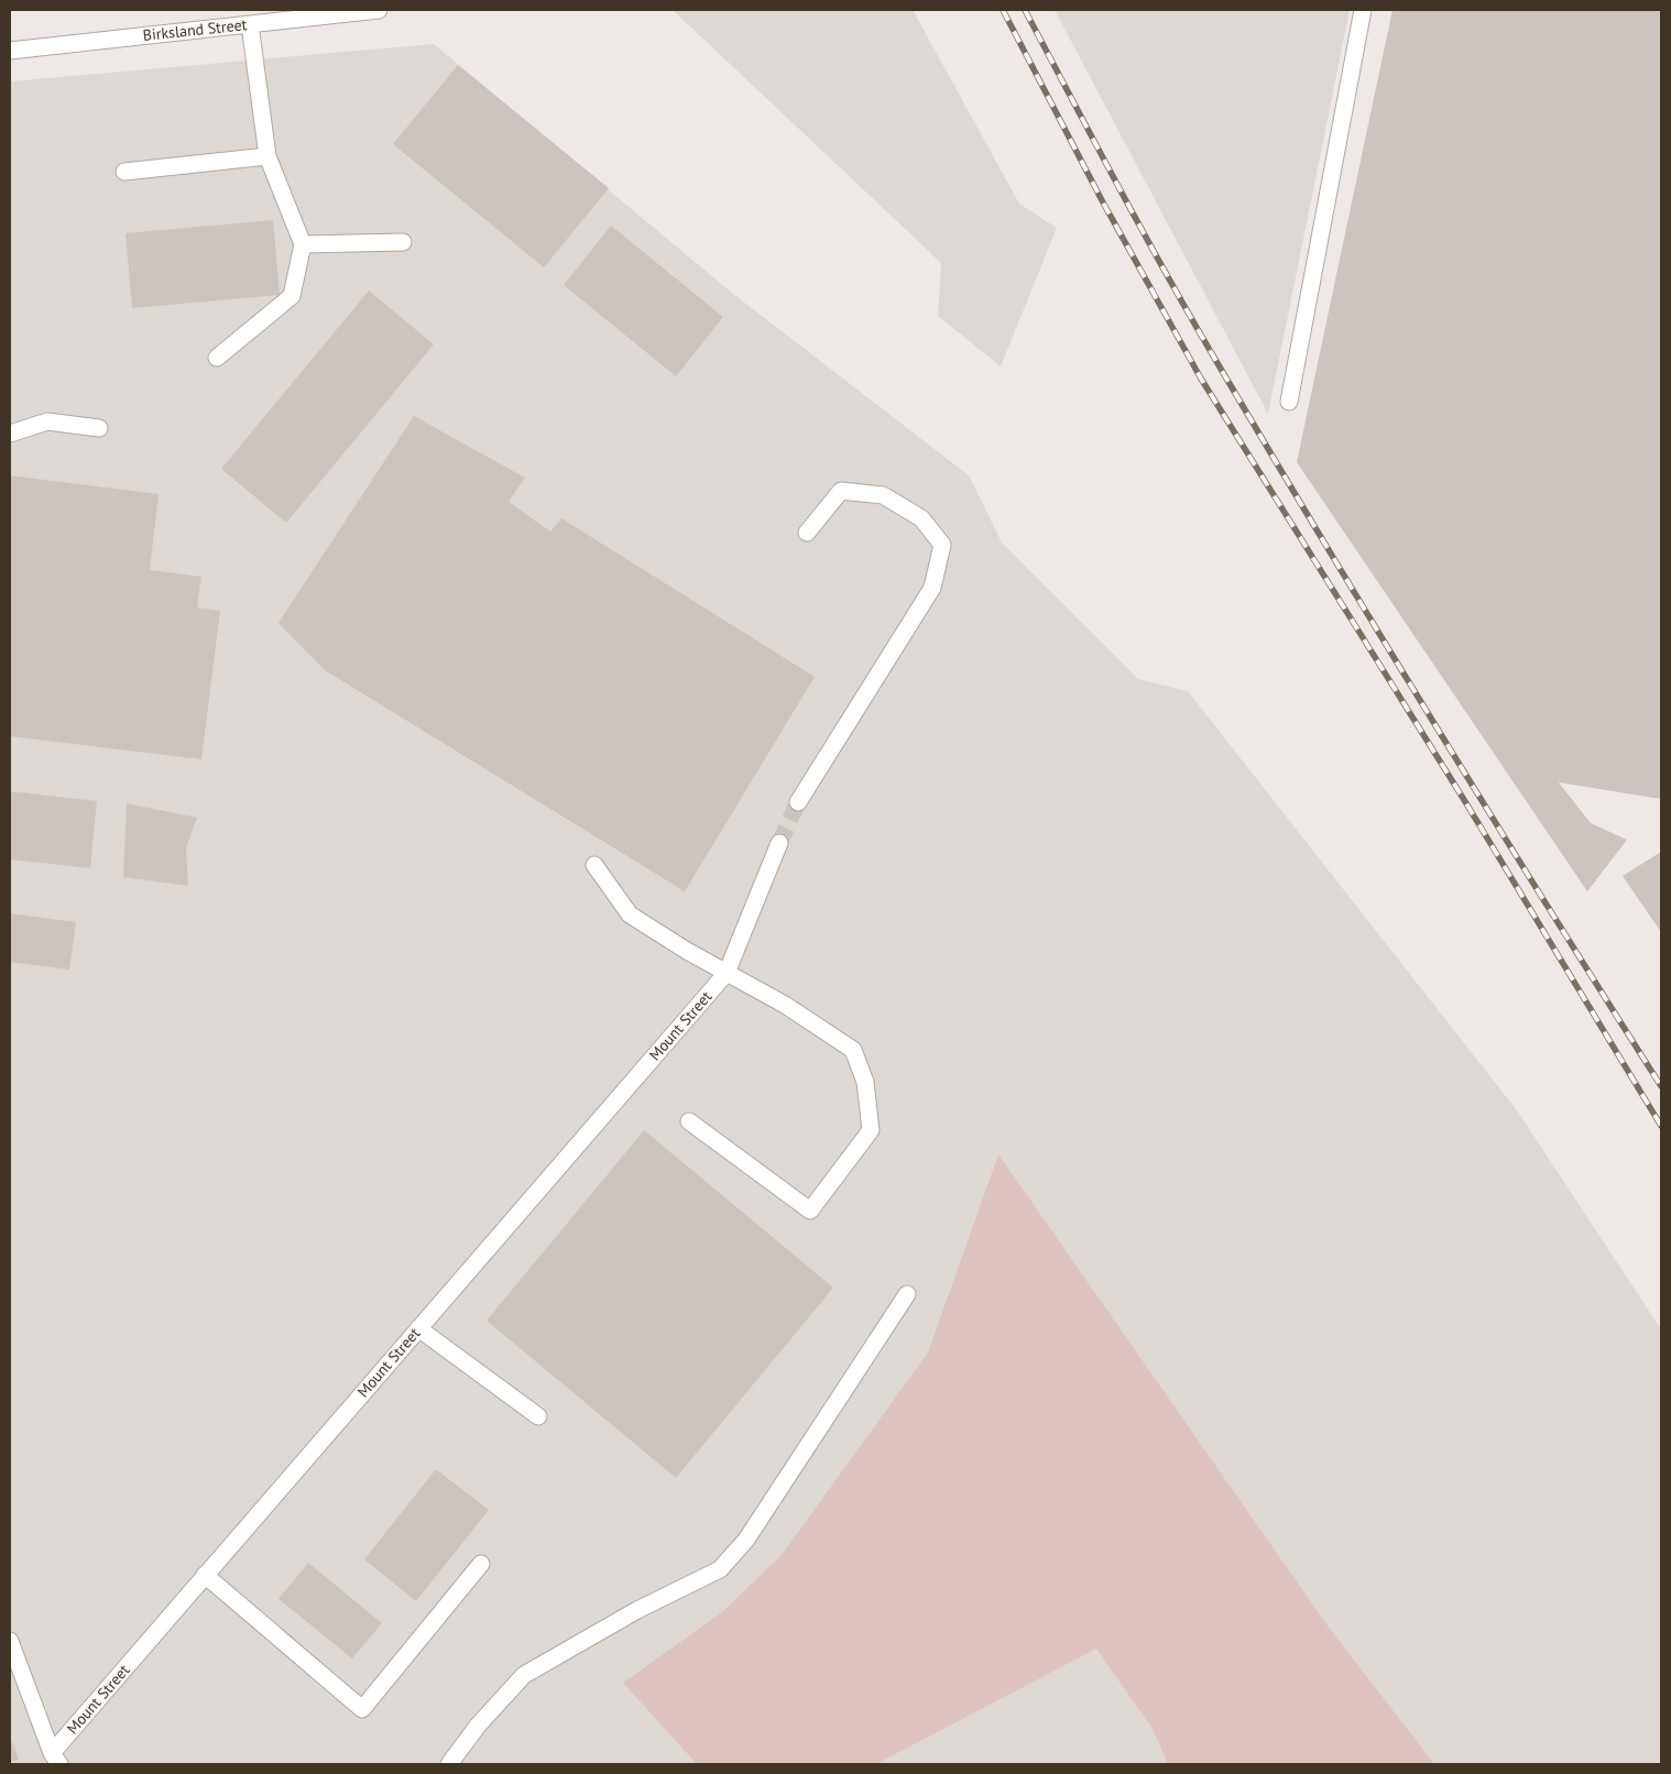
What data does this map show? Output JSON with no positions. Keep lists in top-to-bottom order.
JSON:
{
  "streets": {
    "street": ["Birksland Street", "Mount Street"]
  }
}
